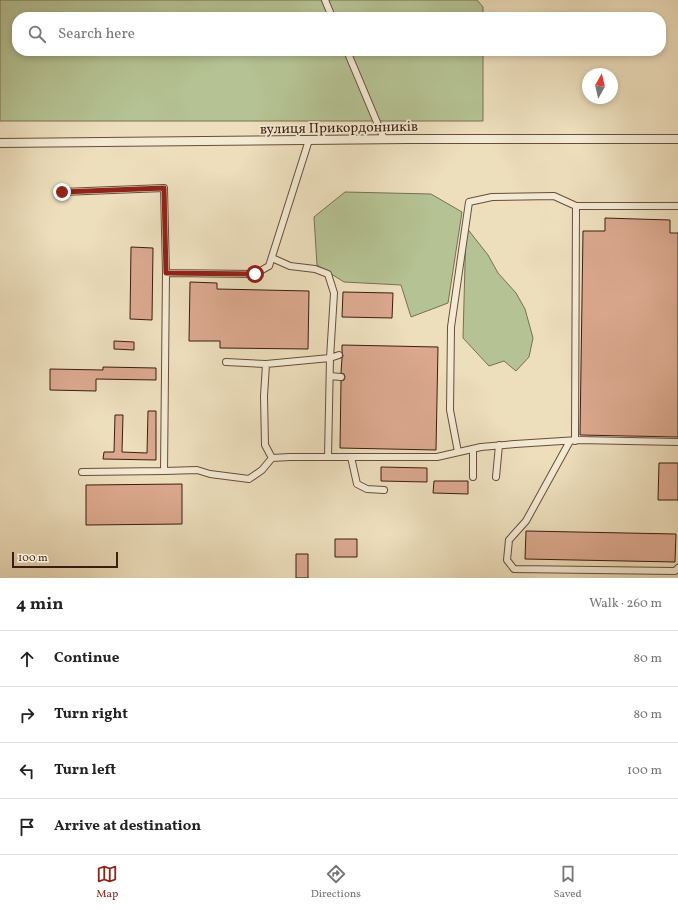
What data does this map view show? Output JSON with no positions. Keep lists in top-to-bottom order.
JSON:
{
  "streets": {
    "street": ["вулиця Прикордонників"]
  },
  "scale_bar": "100 m",
  "north": "top",
  "page": {
    "search": "Search here",
    "scale": "100 m",
    "heading": ["4 min", "Walk · 260 m"],
    "list": [
      ["Continue", "80 m"],
      ["Turn right", "80 m"],
      ["Turn left", "100 m"],
      "Arrive at destination"
    ],
    "nav": ["Map", "Directions", "Saved"]
  }
}
